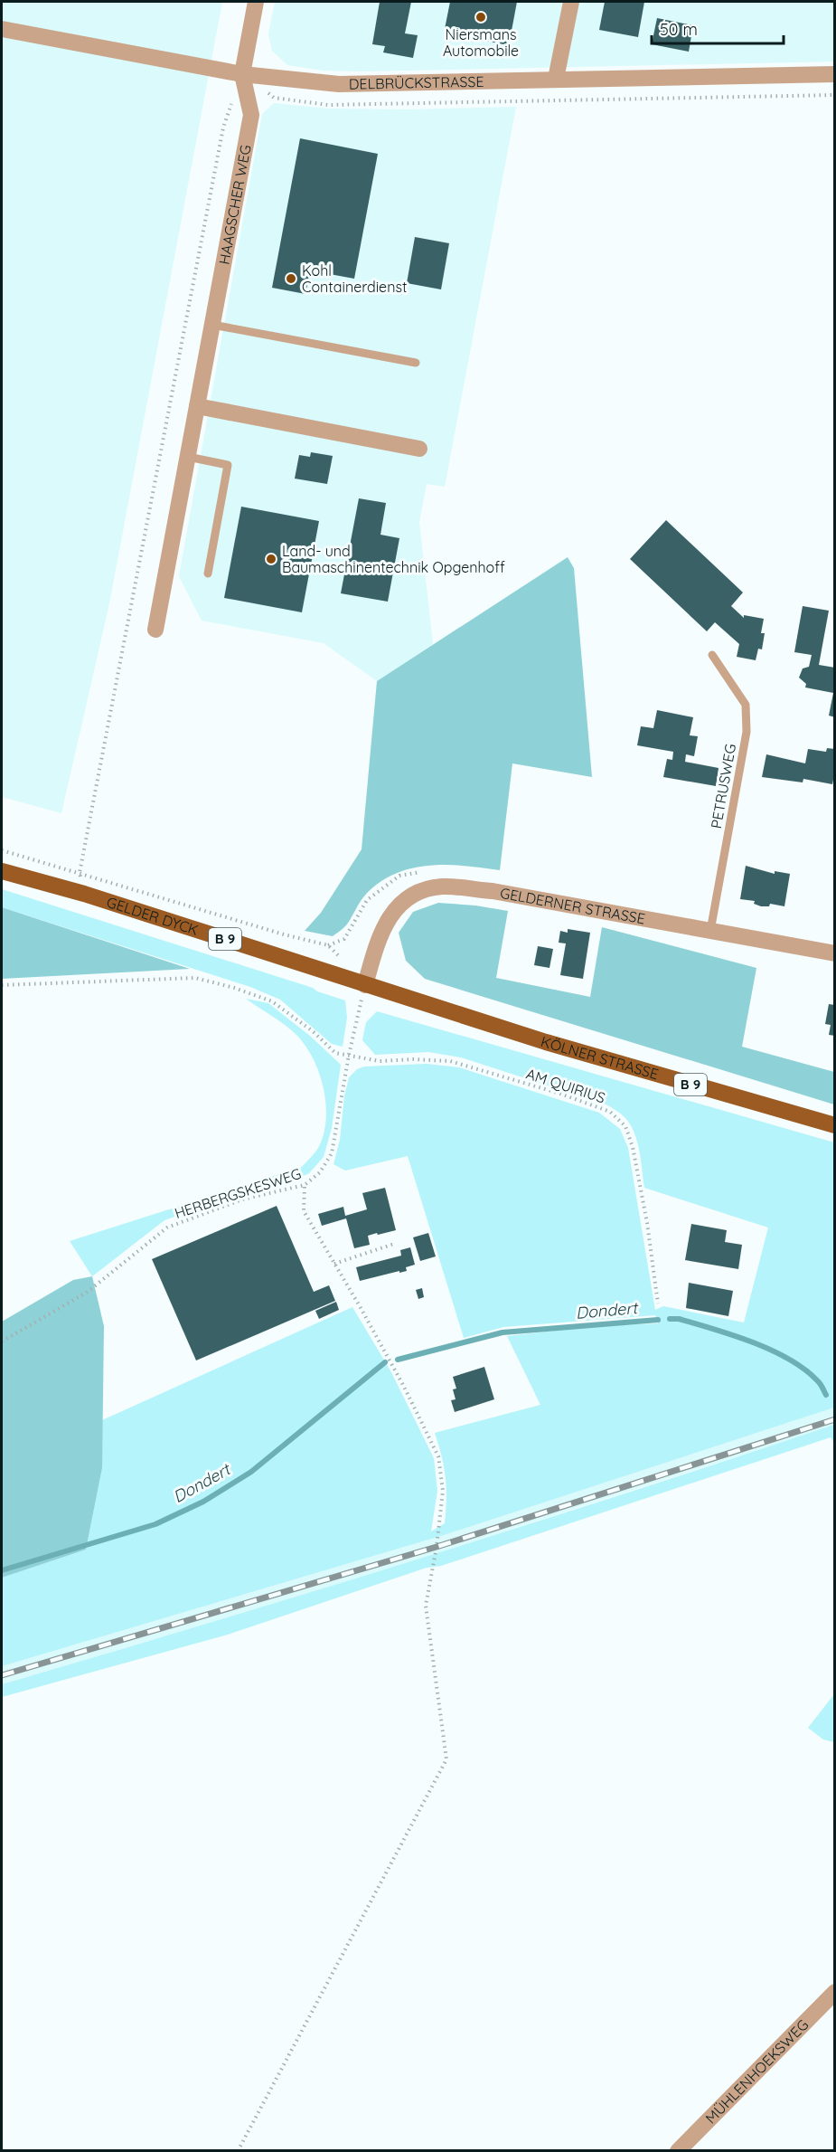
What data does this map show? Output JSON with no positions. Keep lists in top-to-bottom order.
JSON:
{
  "streets": {
    "main road": ["GELDER DYCK", "B 9", "KÖLNER STRASSE"],
    "street": [
      "DELBRÜCKSTRASSE",
      "HAAGSCHER WEG",
      "GELDERNER STRASSE",
      "MÜHLENHOEKSWEG"
    ],
    "lane": ["PETRUSWEG"],
    "path": ["AM QUIRIUS", "HERBERGSKESWEG"]
  },
  "crossings": [
    ["DELBRÜCKSTRASSE", "HAAGSCHER WEG"],
    ["PETRUSWEG", "GELDERNER STRASSE"],
    ["GELDERNER STRASSE", "GELDER DYCK"],
    ["GELDERNER STRASSE", "KÖLNER STRASSE"],
    ["GELDERNER STRASSE", "HERBERGSKESWEG"],
    ["GELDER DYCK", "KÖLNER STRASSE"],
    ["GELDER DYCK", "HERBERGSKESWEG"],
    ["KÖLNER STRASSE", "HERBERGSKESWEG"],
    ["AM QUIRIUS", "HERBERGSKESWEG"]
  ],
  "water": ["Dondert"],
  "places": ["Niersmans Automobile", "Kohl Containerdienst", "Land- und Baumaschinentechnik Opgenhoff"],
  "scale_bar": "50 m"
}
